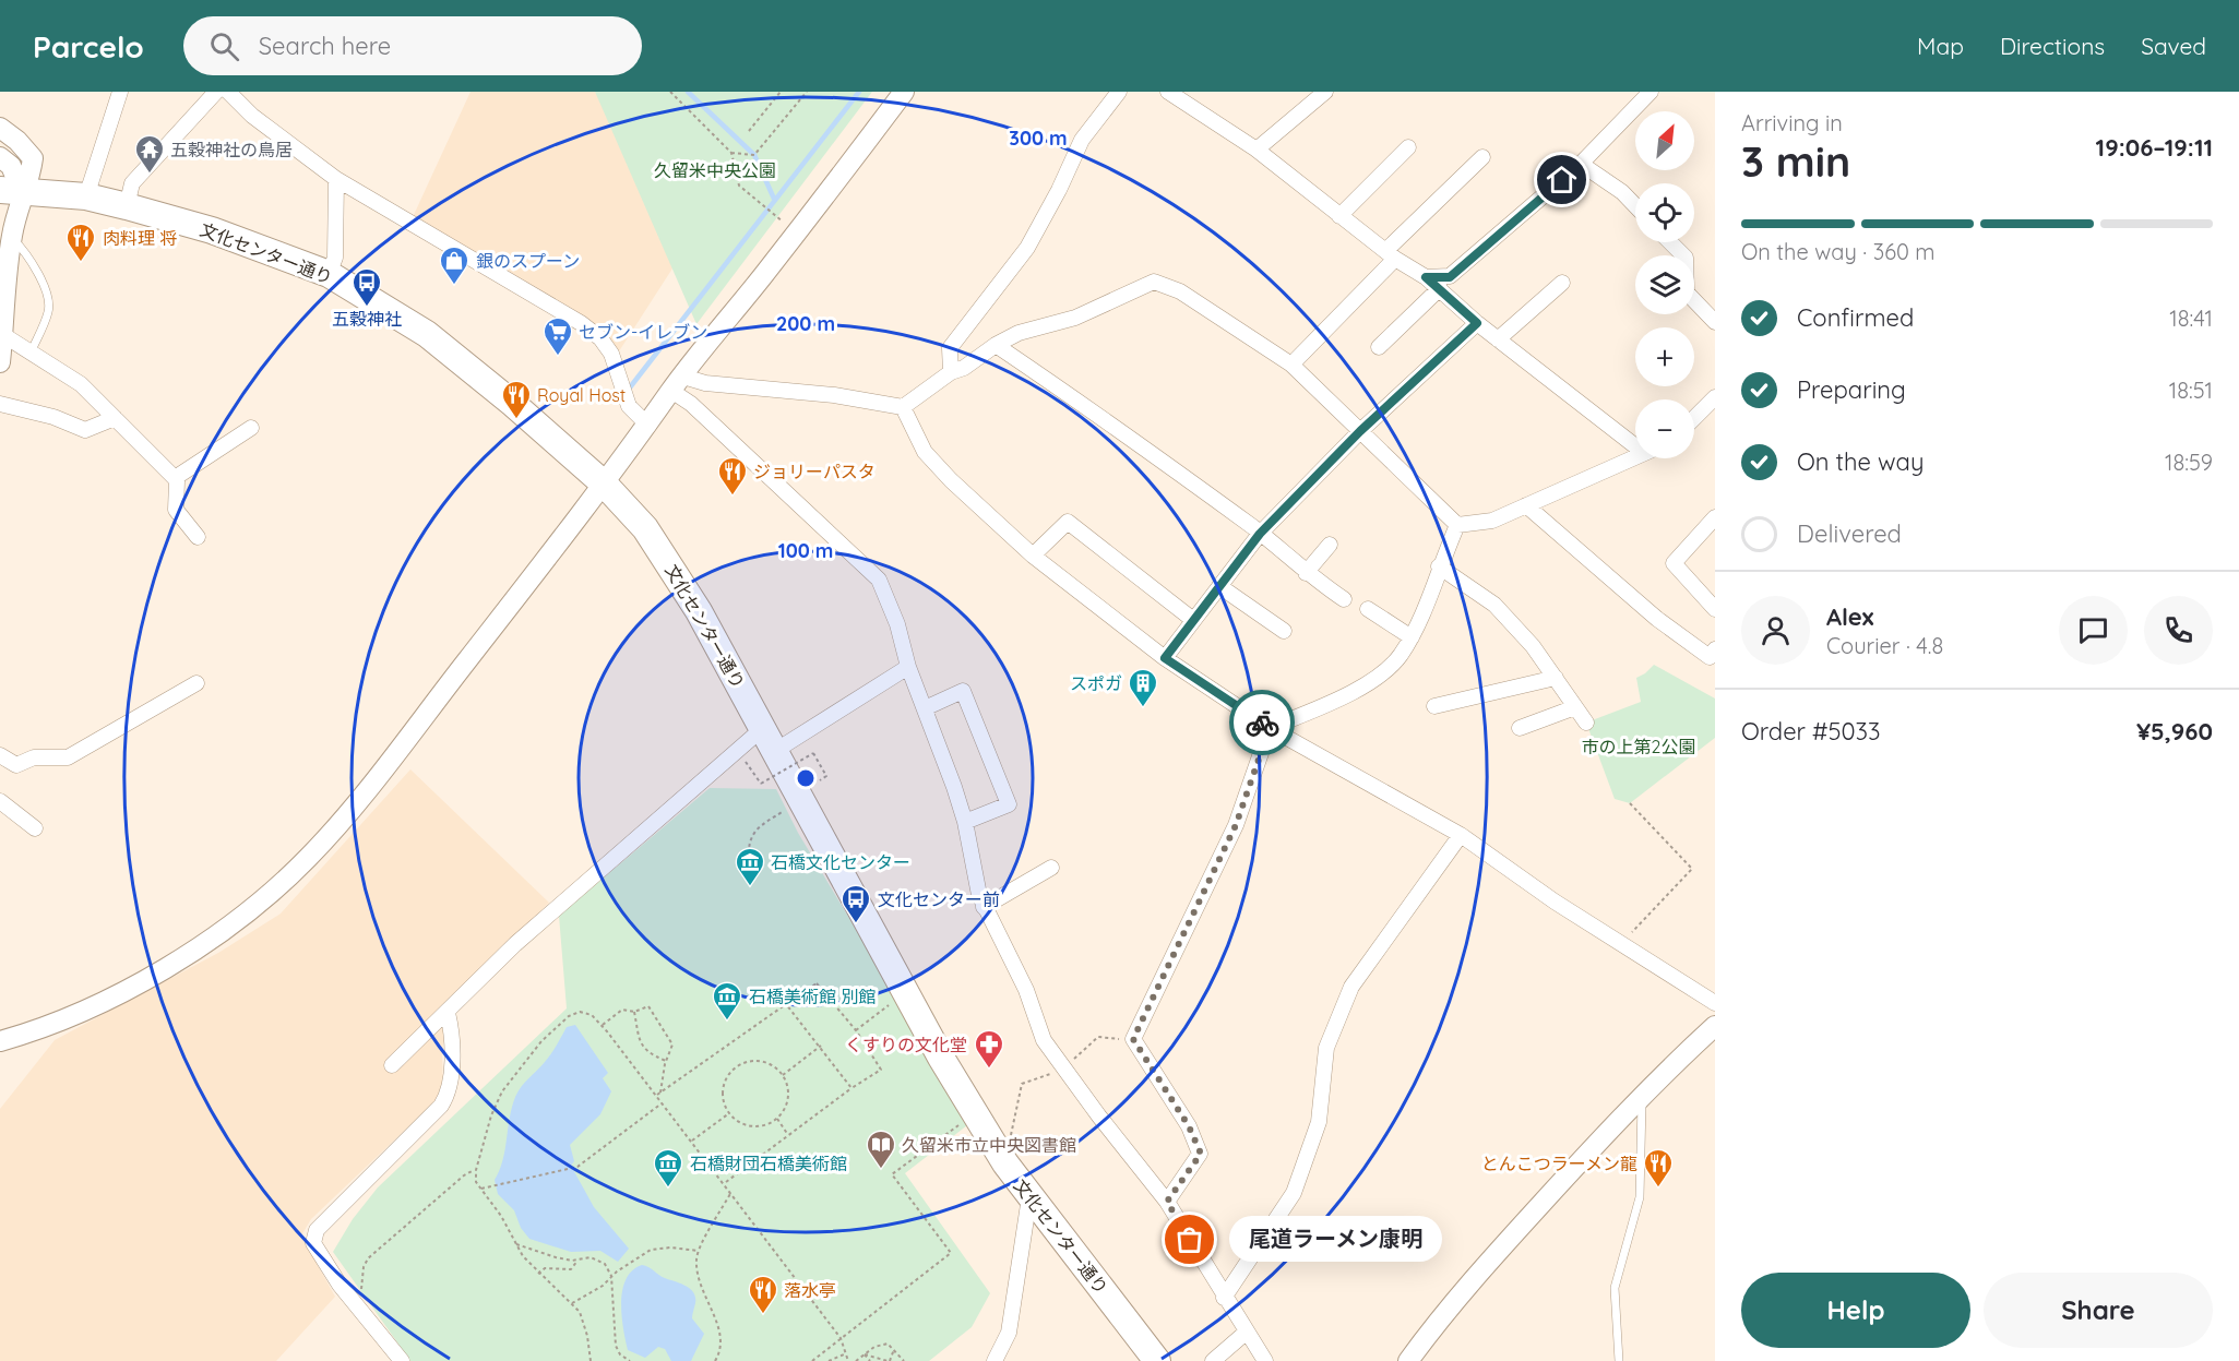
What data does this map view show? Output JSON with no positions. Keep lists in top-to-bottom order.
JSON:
{
  "streets": {
    "highway": ["文化センター通り"]
  },
  "parks": ["久留米中央公園", "市の上第2公園"],
  "places": {
    "temple": ["五穀神社の鳥居"],
    "restaurant": [
      "肉料理 将",
      "Royal Host",
      "ジョリーパスタ",
      "とんこつラーメン龍",
      "落水亭"
    ],
    "shop": ["銀のスプーン"],
    "bus stop": ["五穀神社", "文化センター前"],
    "supermarket": ["セブン-イレブン"],
    "building": ["スポガ"],
    "museum": ["石橋文化センター", "石橋美術館 別館", "石橋財団石橋美術館"],
    "pharmacy": ["くすりの文化堂"],
    "library": ["久留米市立中央図書館"],
    "other": ["尾道ラーメン康明"]
  },
  "north": "top right",
  "page": {
    "header": "Parcelo",
    "search": "Search here",
    "nav": ["Map", "Directions", "Saved"],
    "heading": ["3 min", "Arriving in", "19:06–19:11"],
    "panel": [
      "Alex",
      "Courier · 4.8",
      "Order #5033",
      "¥5,960"
    ],
    "map_buttons": ["+", "−"],
    "bar": "On the way · 360 m",
    "list": [
      ["Confirmed", "18:41"],
      ["Preparing", "18:51"],
      ["On the way", "18:59"],
      "Delivered"
    ],
    "bubble": "尾道ラーメン康明",
    "buttons": ["Help", "Share"]
  },
  "rings": ["300 m", "200 m", "100 m"]
}
